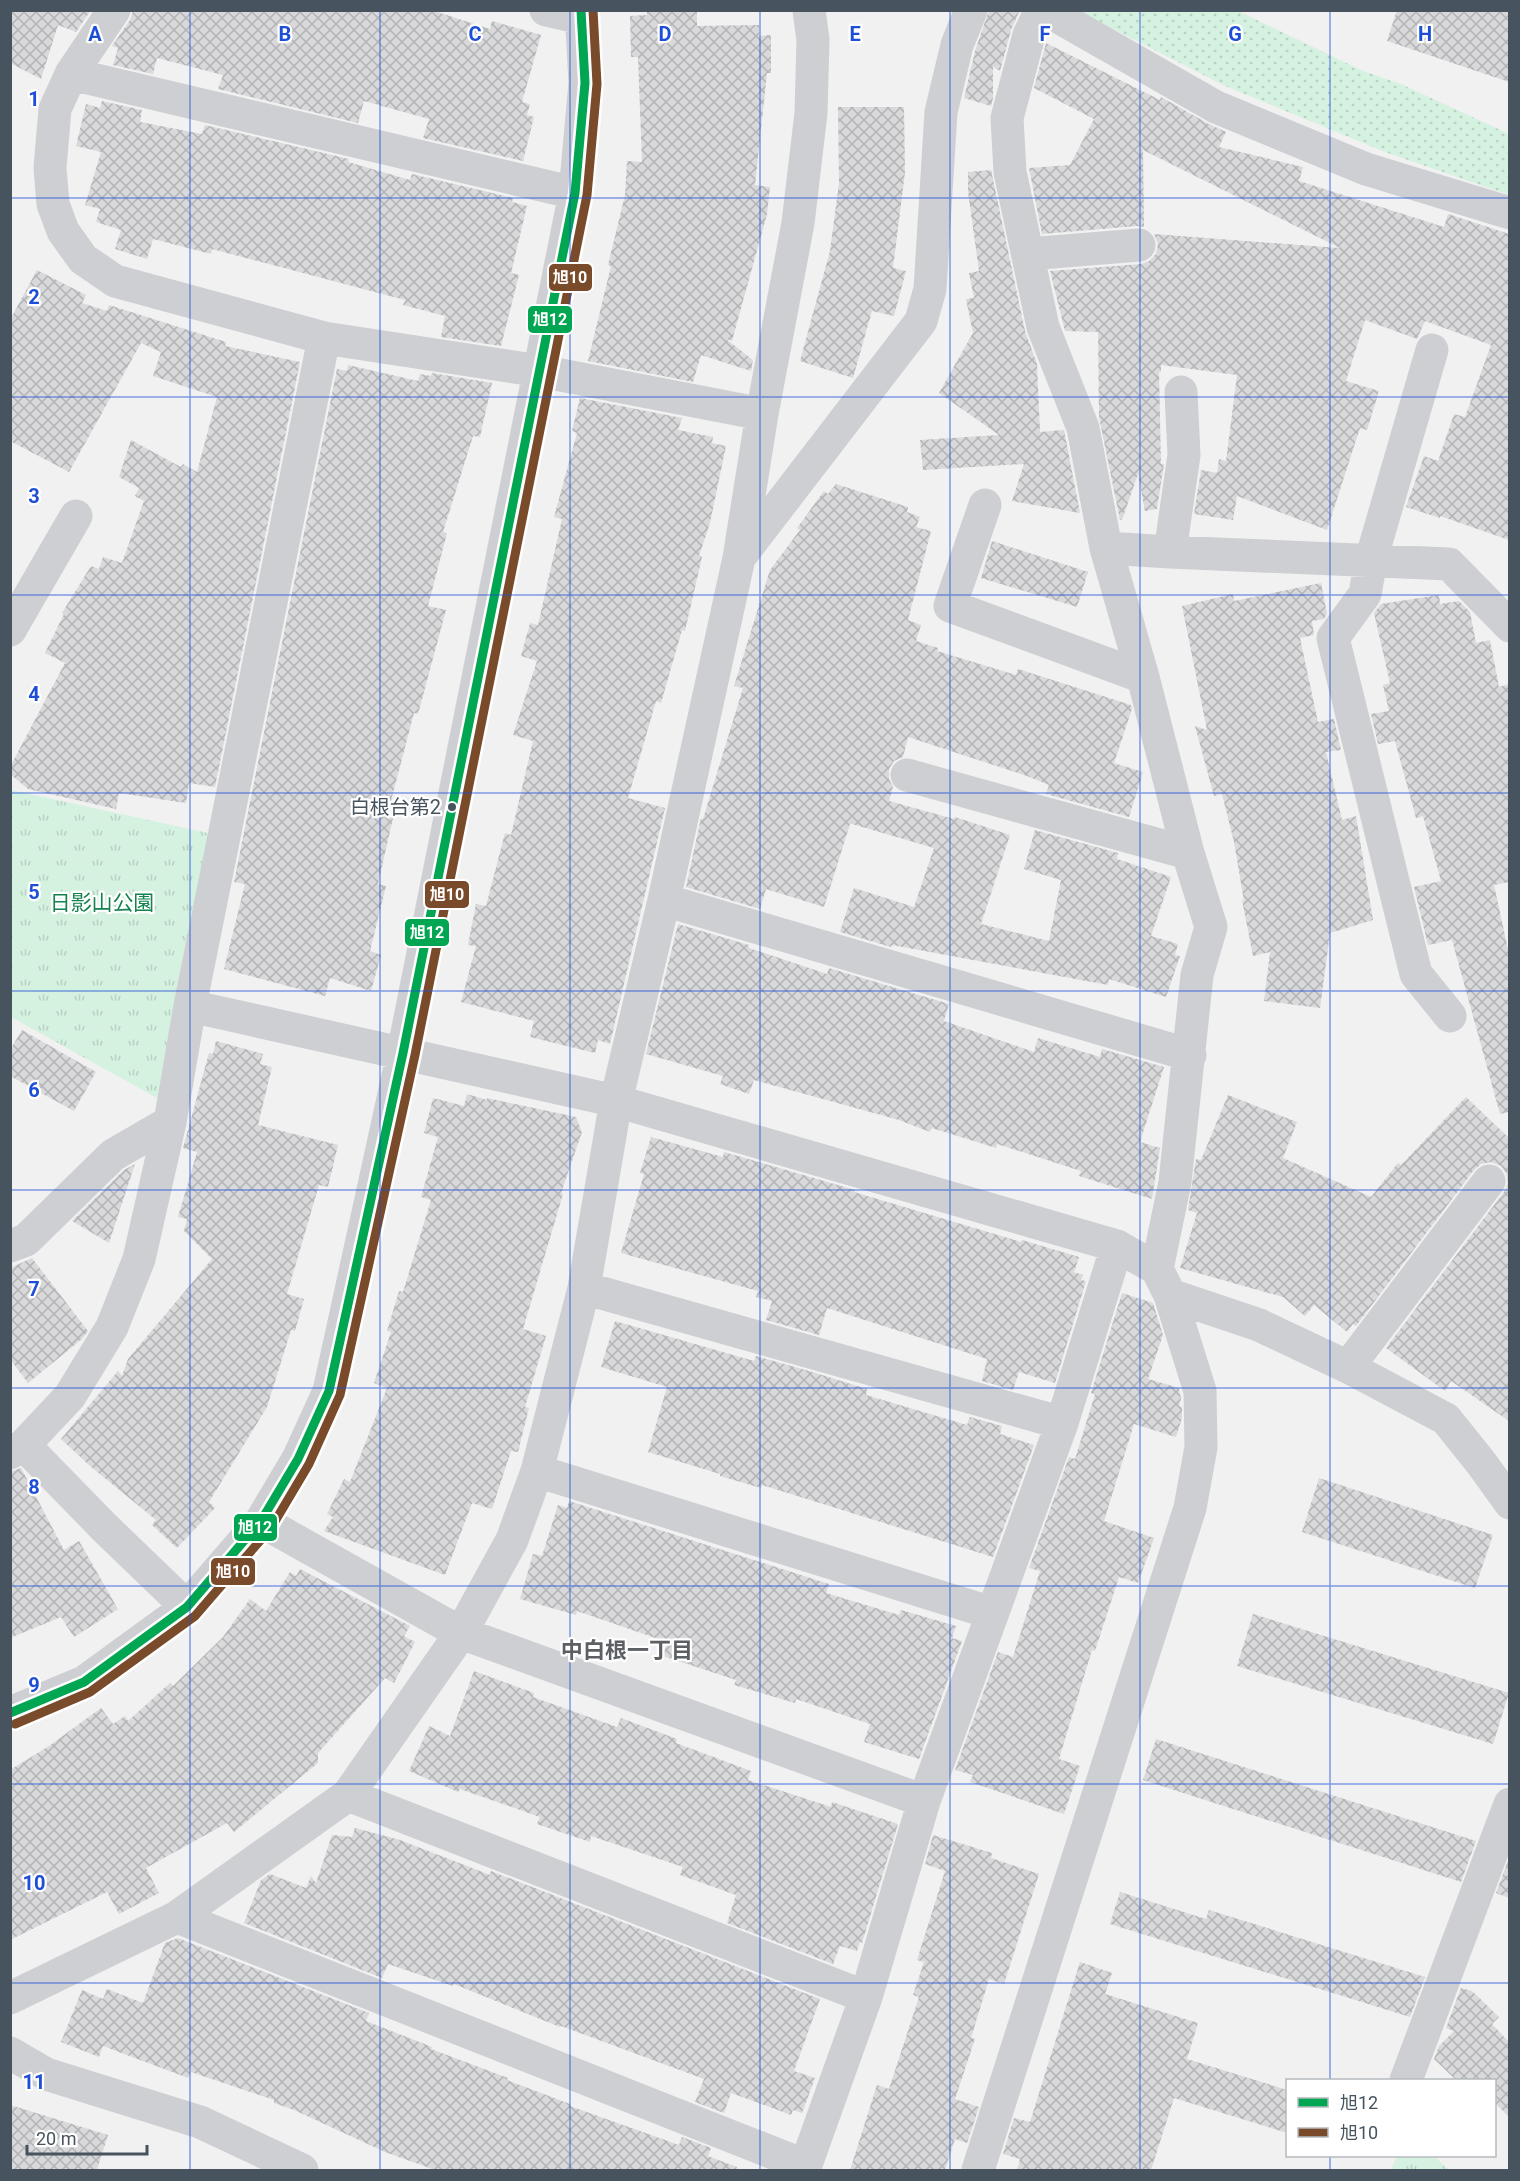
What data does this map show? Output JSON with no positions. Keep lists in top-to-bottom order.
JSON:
{
  "districts": ["中白根一丁目"],
  "parks": ["日影山公園"],
  "places": ["白根台第2"],
  "lines": ["transit line 旭12", "transit line 旭10"],
  "legend": ["旭12", "旭10"],
  "scale_bar": "20 m",
  "grid": {
    "columns": [
      "A",
      "B",
      "C",
      "D",
      "E",
      "F",
      "G",
      "H"
    ],
    "rows": [
      "1",
      "2",
      "3",
      "4",
      "5",
      "6",
      "7",
      "8",
      "9",
      "10",
      "11"
    ]
  }
}
